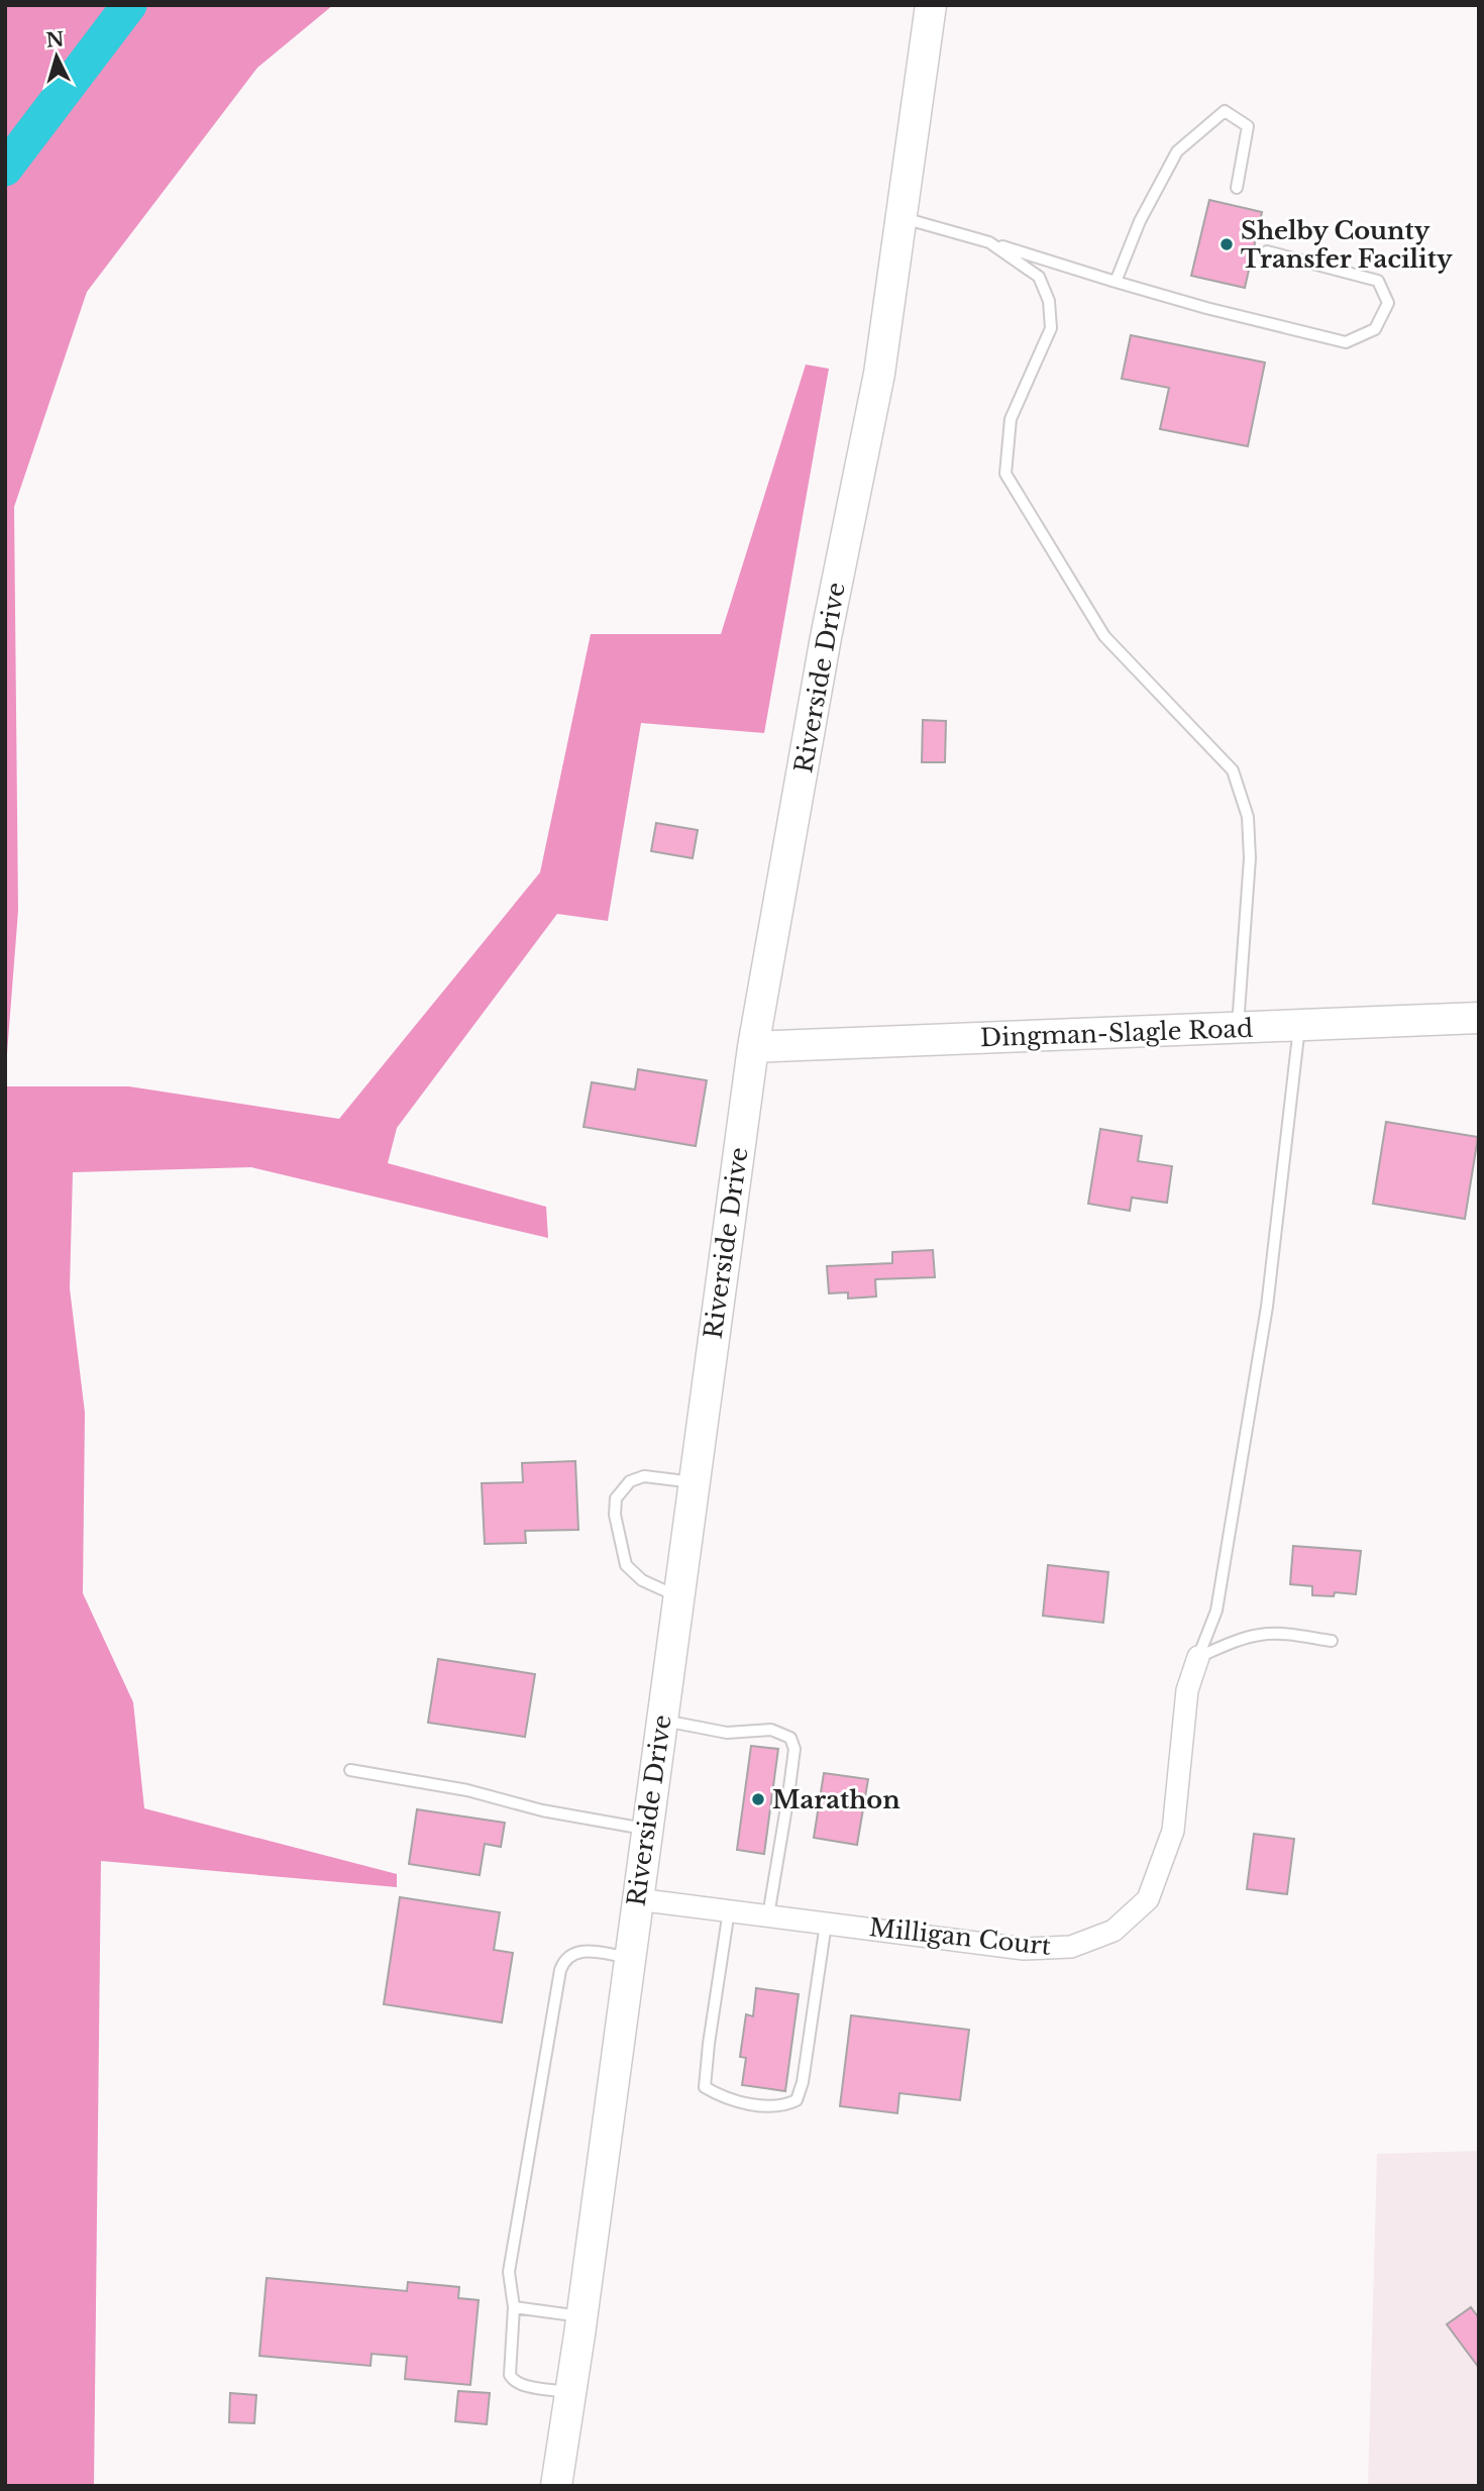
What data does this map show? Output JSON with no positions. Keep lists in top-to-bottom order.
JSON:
{
  "streets": {
    "main road": ["Riverside Drive", "Dingman-Slagle Road"],
    "street": ["Milligan Court"]
  },
  "crossings": [
    ["Riverside Drive", "Dingman-Slagle Road"],
    ["Riverside Drive", "Milligan Court"]
  ],
  "places": ["Shelby County Transfer Facility", "Marathon"],
  "north": "top"
}
